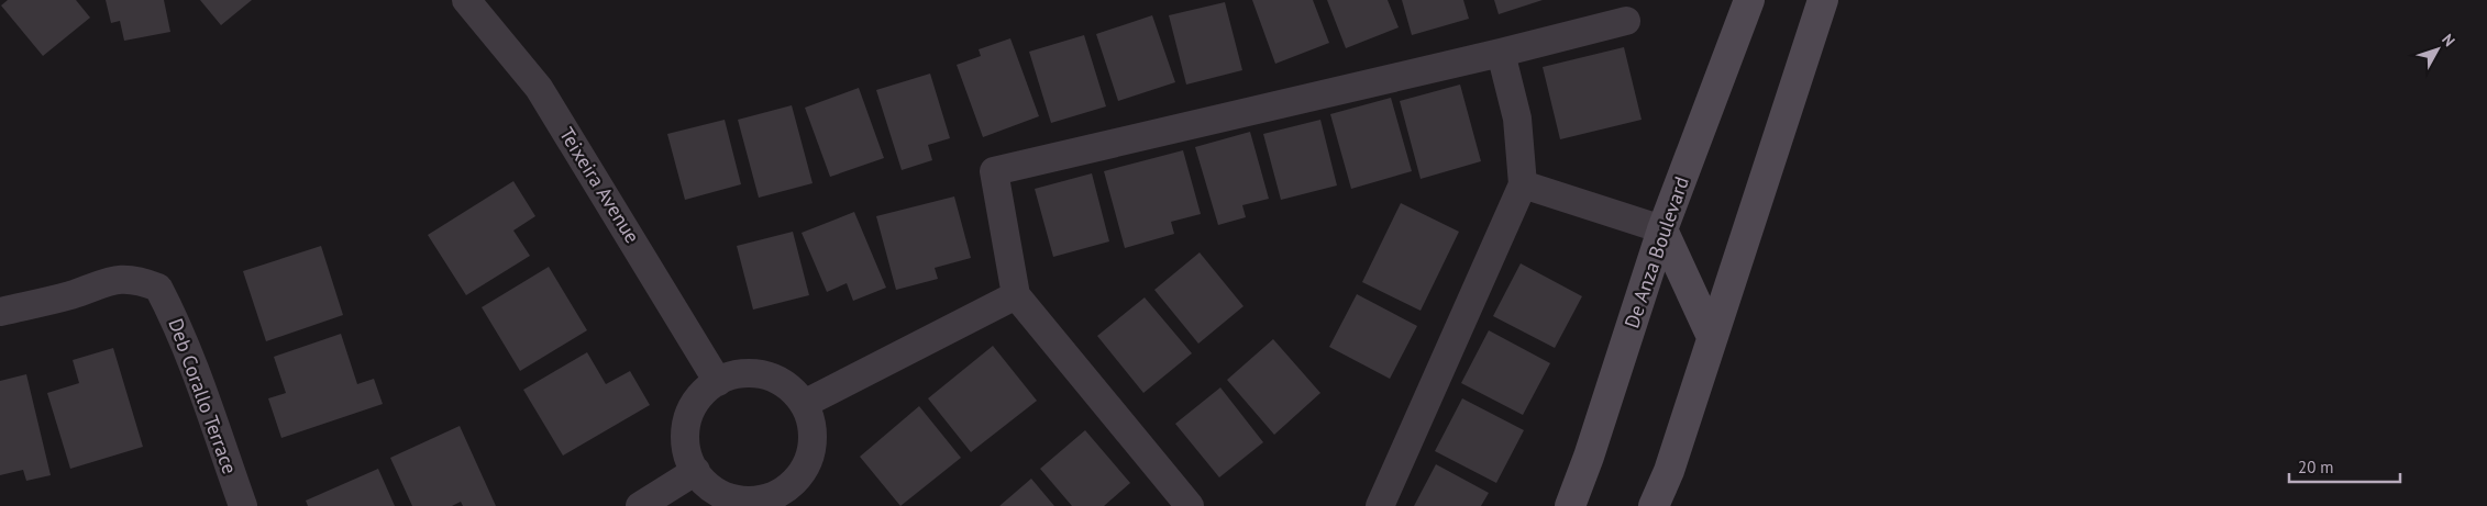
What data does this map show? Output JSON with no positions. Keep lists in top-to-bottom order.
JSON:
{
  "streets": {
    "street": ["Teixeira Avenue", "De Anza Boulevard", "Deb Corallo Terrace"]
  },
  "scale_bar": "20 m",
  "north": "top right"
}
